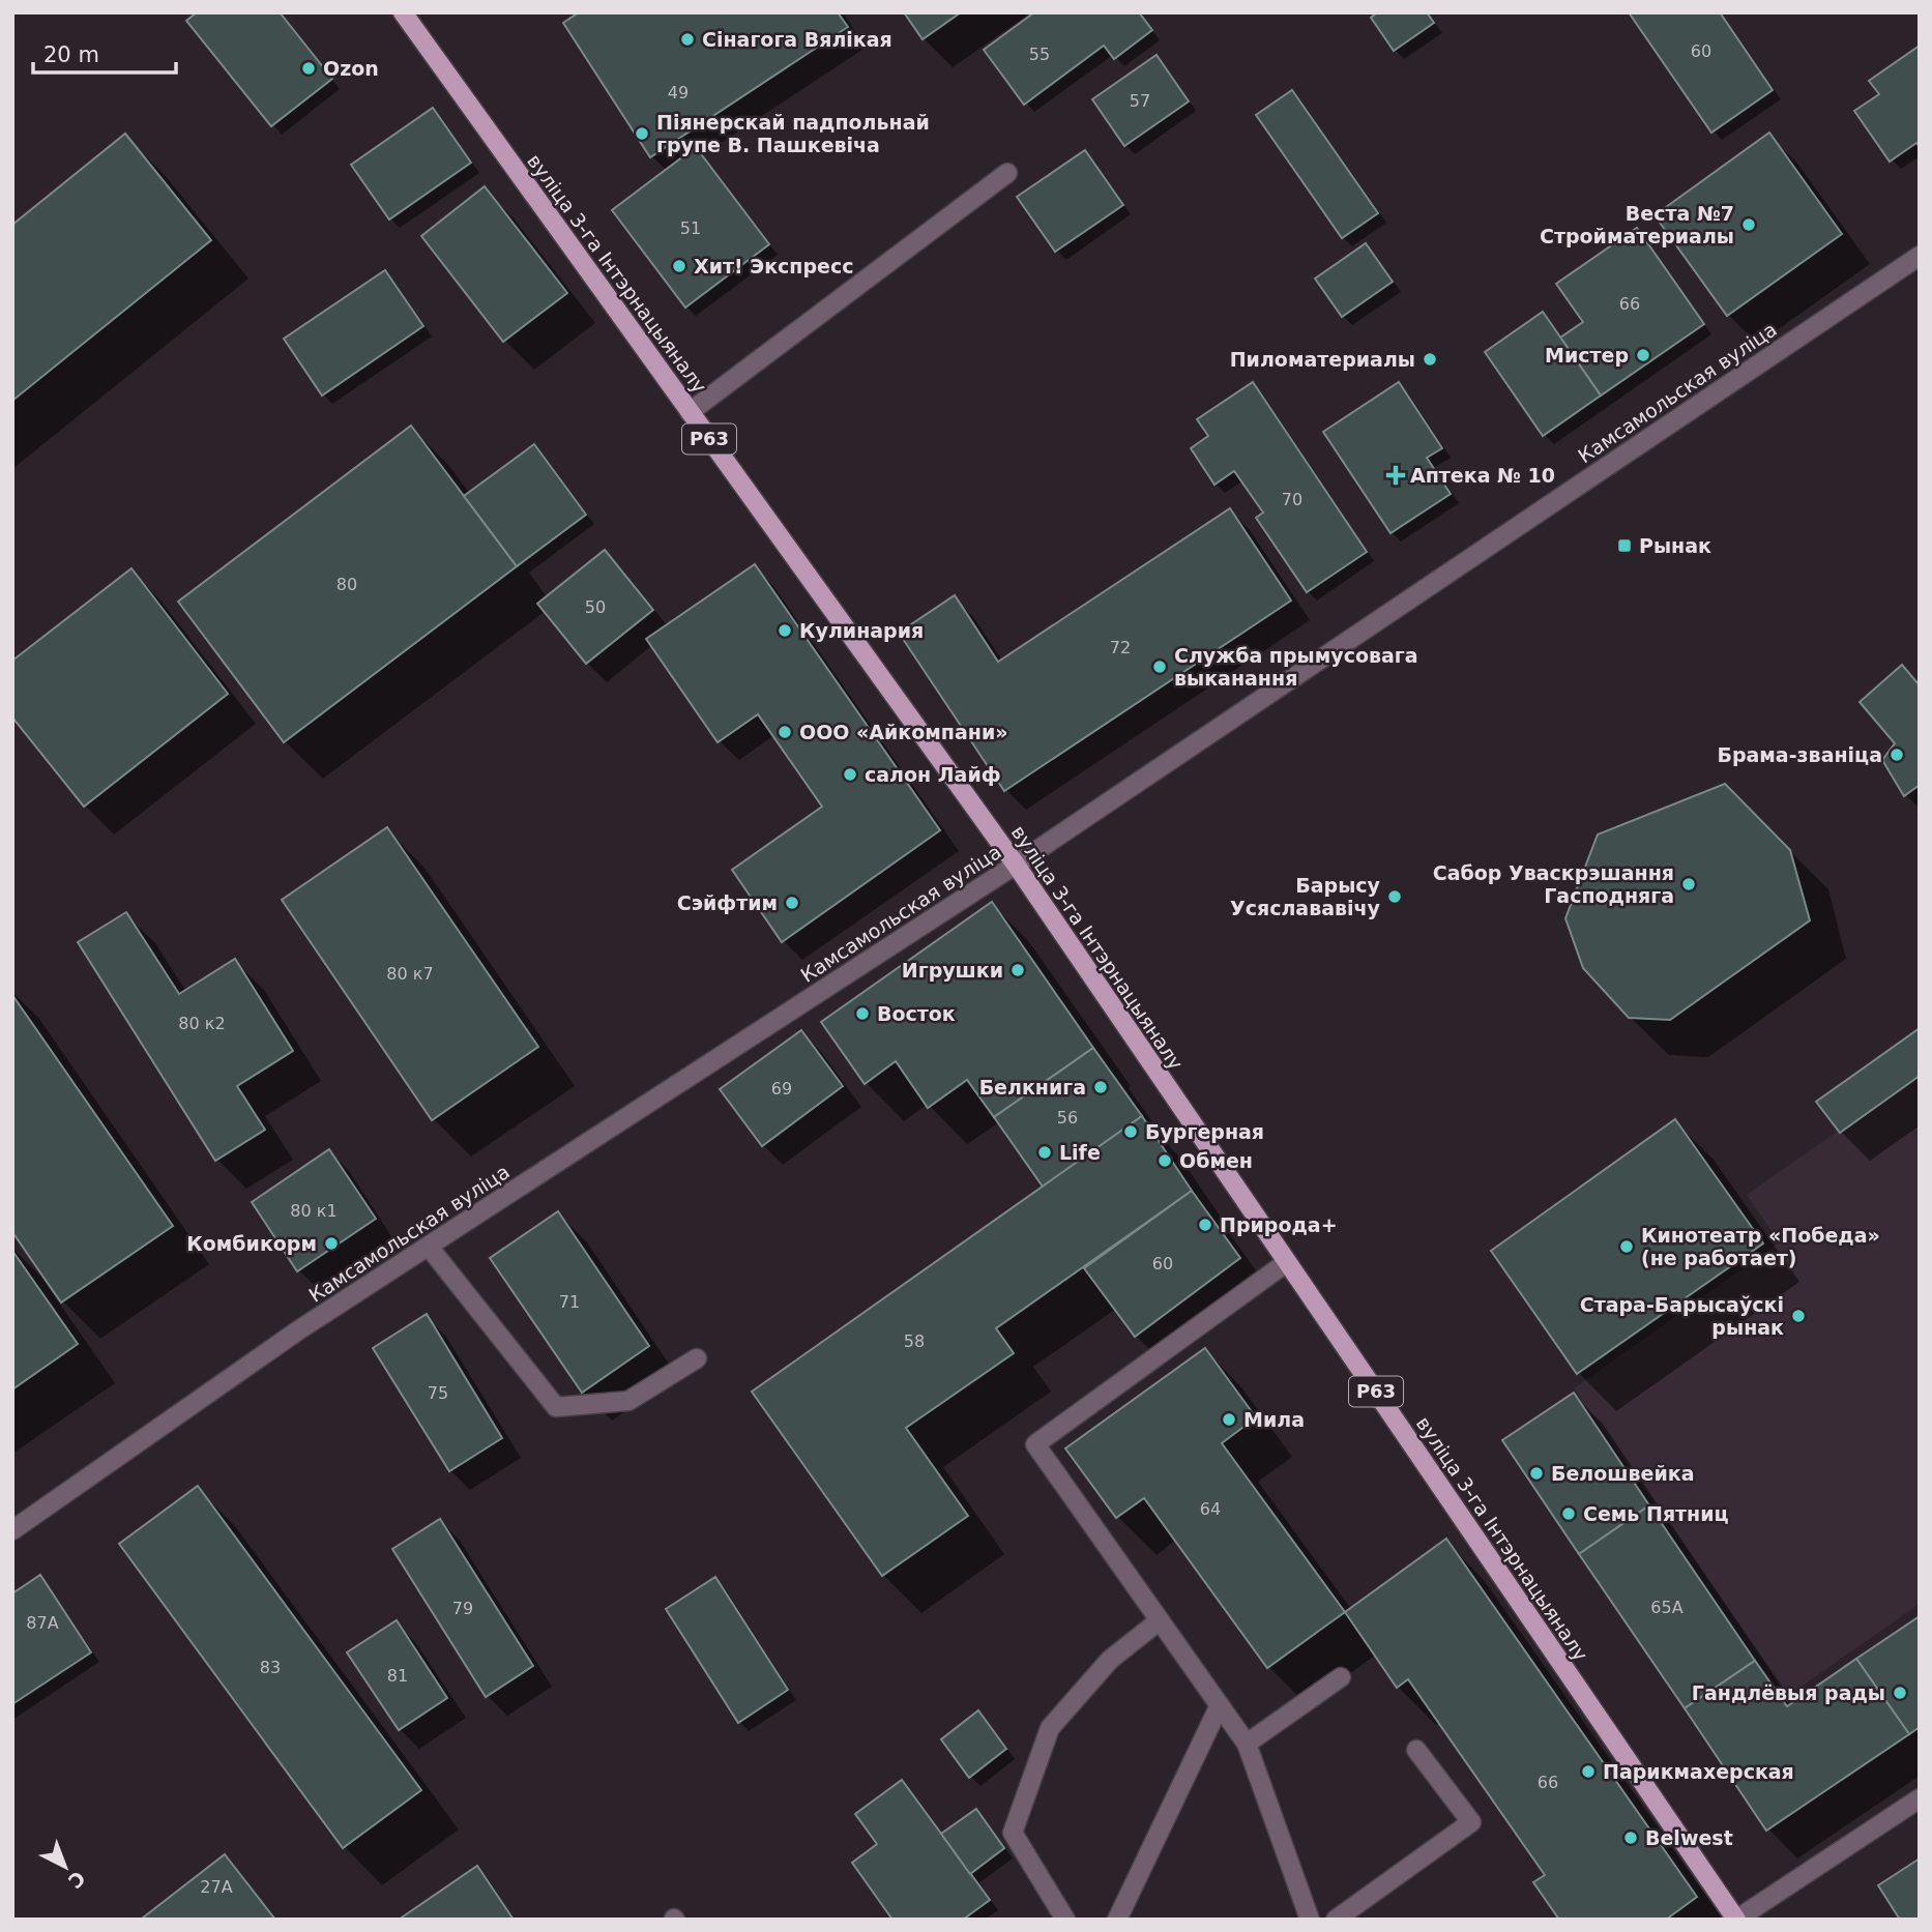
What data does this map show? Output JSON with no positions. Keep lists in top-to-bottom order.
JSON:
{
  "streets": {
    "main road": ["вуліца 3-га Інтэрнацыяналу", "Р63"],
    "street": ["Камсамольская вуліца"]
  },
  "crossings": [
    ["вуліца 3-га Інтэрнацыяналу", "Камсамольская вуліца"]
  ],
  "places": {
    "other": [
      "Сінагога Вялікая",
      "Ozon",
      "Піянерскай падпольнай групе В. Пашкевіча",
      "Веста №7 Стройматериалы",
      "Хит! Экспресс",
      "Мистер",
      "Пиломатериалы",
      "Кулинария",
      "Служба прымусовага выканання",
      "ООО «Айкомпани»",
      "Брама-званіца",
      "салон Лайф",
      "Сабор Уваскрэшання Гасподняга",
      "Барысу Усяслававічу",
      "Сэйфтим",
      "Игрушки",
      "Восток",
      "Белкнига",
      "Бургерная",
      "Life",
      "Обмен",
      "Природа+",
      "Комбикорм",
      "Кинотеатр «Победа» (не работает)",
      "Стара-Барысаўскі рынак",
      "Мила",
      "Белошвейка",
      "Семь Пятниц",
      "Гандлёвыя рады",
      "Парикмахерская",
      "Belwest"
    ],
    "health": ["Аптека № 10"],
    "transit": ["Рынак"]
  },
  "house_numbers": [
    "60",
    "55",
    "49",
    "57",
    "51",
    "66",
    "70",
    "80",
    "50",
    "72",
    "80 к7",
    "80 к2",
    "69",
    "56",
    "80 к1",
    "60",
    "71",
    "58",
    "75",
    "64",
    "65А",
    "79",
    "87А",
    "83",
    "81",
    "66",
    "27А"
  ],
  "scale_bar": "20 m",
  "north": "bottom right"
}
